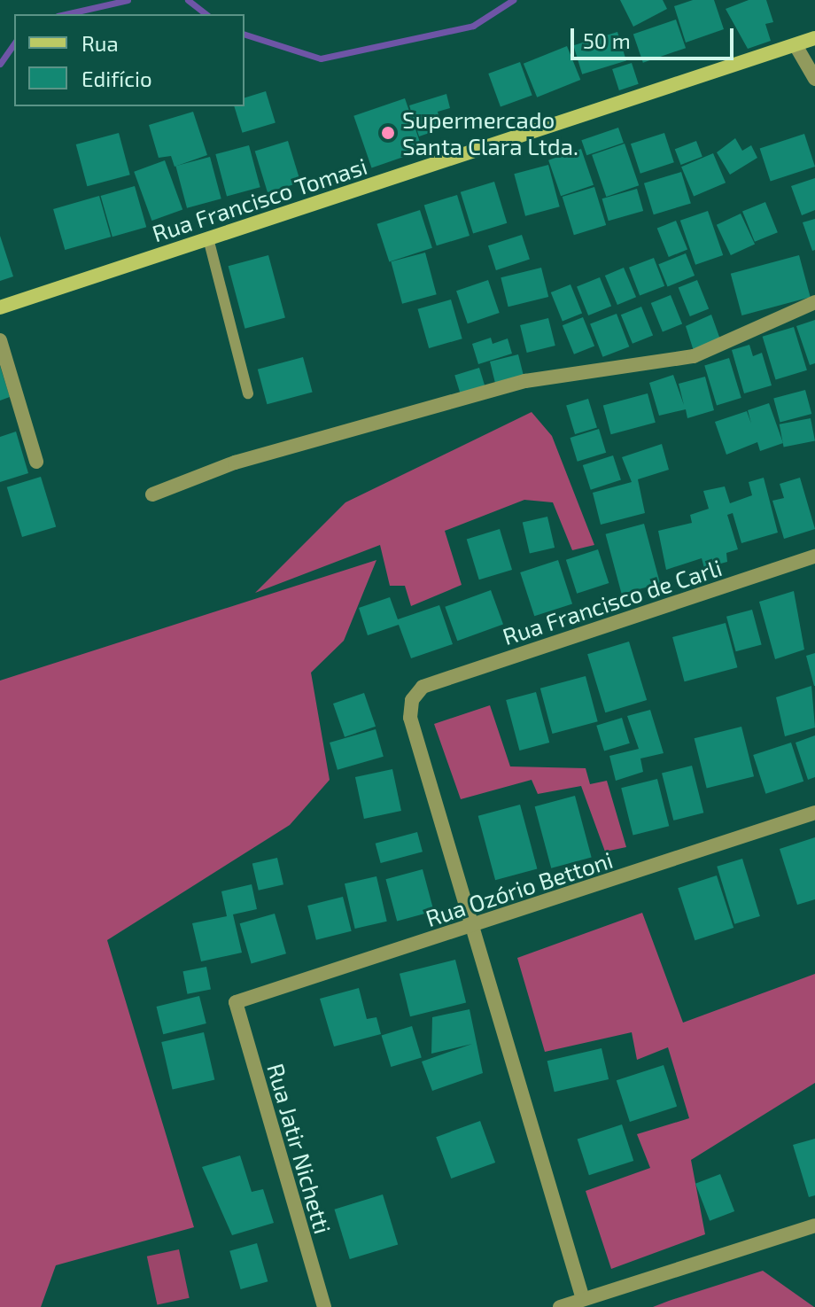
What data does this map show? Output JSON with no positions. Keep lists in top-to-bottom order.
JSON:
{
  "streets": {
    "main road": ["Rua Francisco Tomasi"],
    "street": ["Rua Francisco de Carli", "Rua Ozório Bettoni", "Rua Jatir Nichetti"]
  },
  "crossings": [
    ["Rua Francisco de Carli", "Rua Ozório Bettoni"],
    ["Rua Ozório Bettoni", "Rua Jatir Nichetti"]
  ],
  "places": ["Supermercado Santa Clara Ltda."],
  "legend": ["Rua", "Edifício"],
  "scale_bar": "50 m"
}
